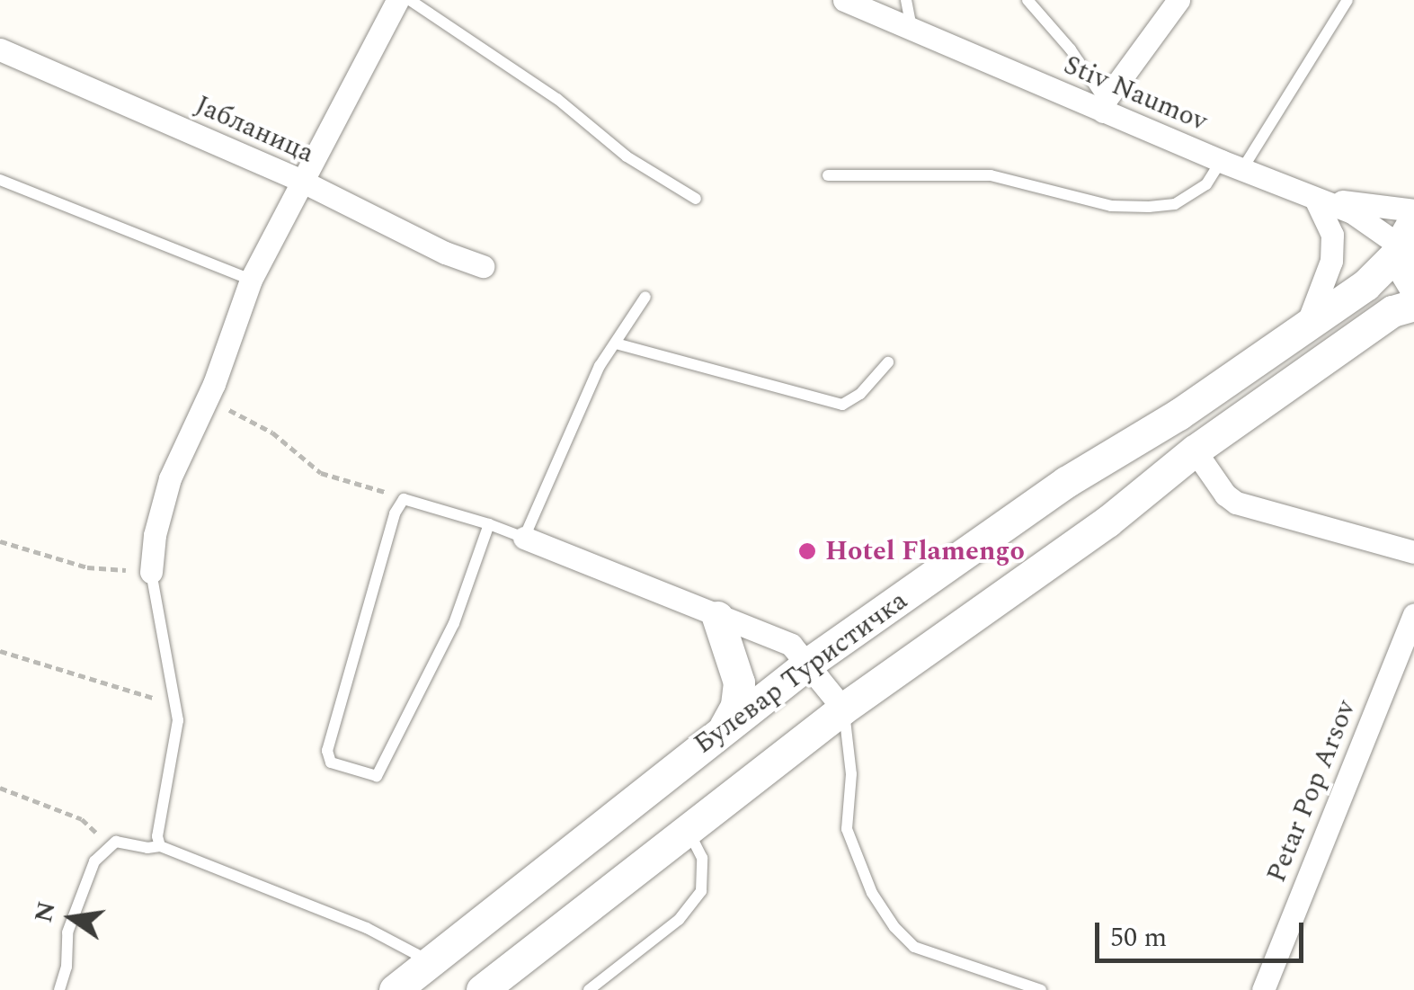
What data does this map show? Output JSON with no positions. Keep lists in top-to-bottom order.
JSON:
{
  "streets": {
    "main road": ["Булевар Туристичка"],
    "street": ["Stiv Naumov", "Јабланица", "Petar Pop Arsov"]
  },
  "crossings": [
    ["Stiv Naumov", "Булевар Туристичка"]
  ],
  "places": ["Hotel Flamengo"],
  "scale_bar": "50 m",
  "north": "left"
}
